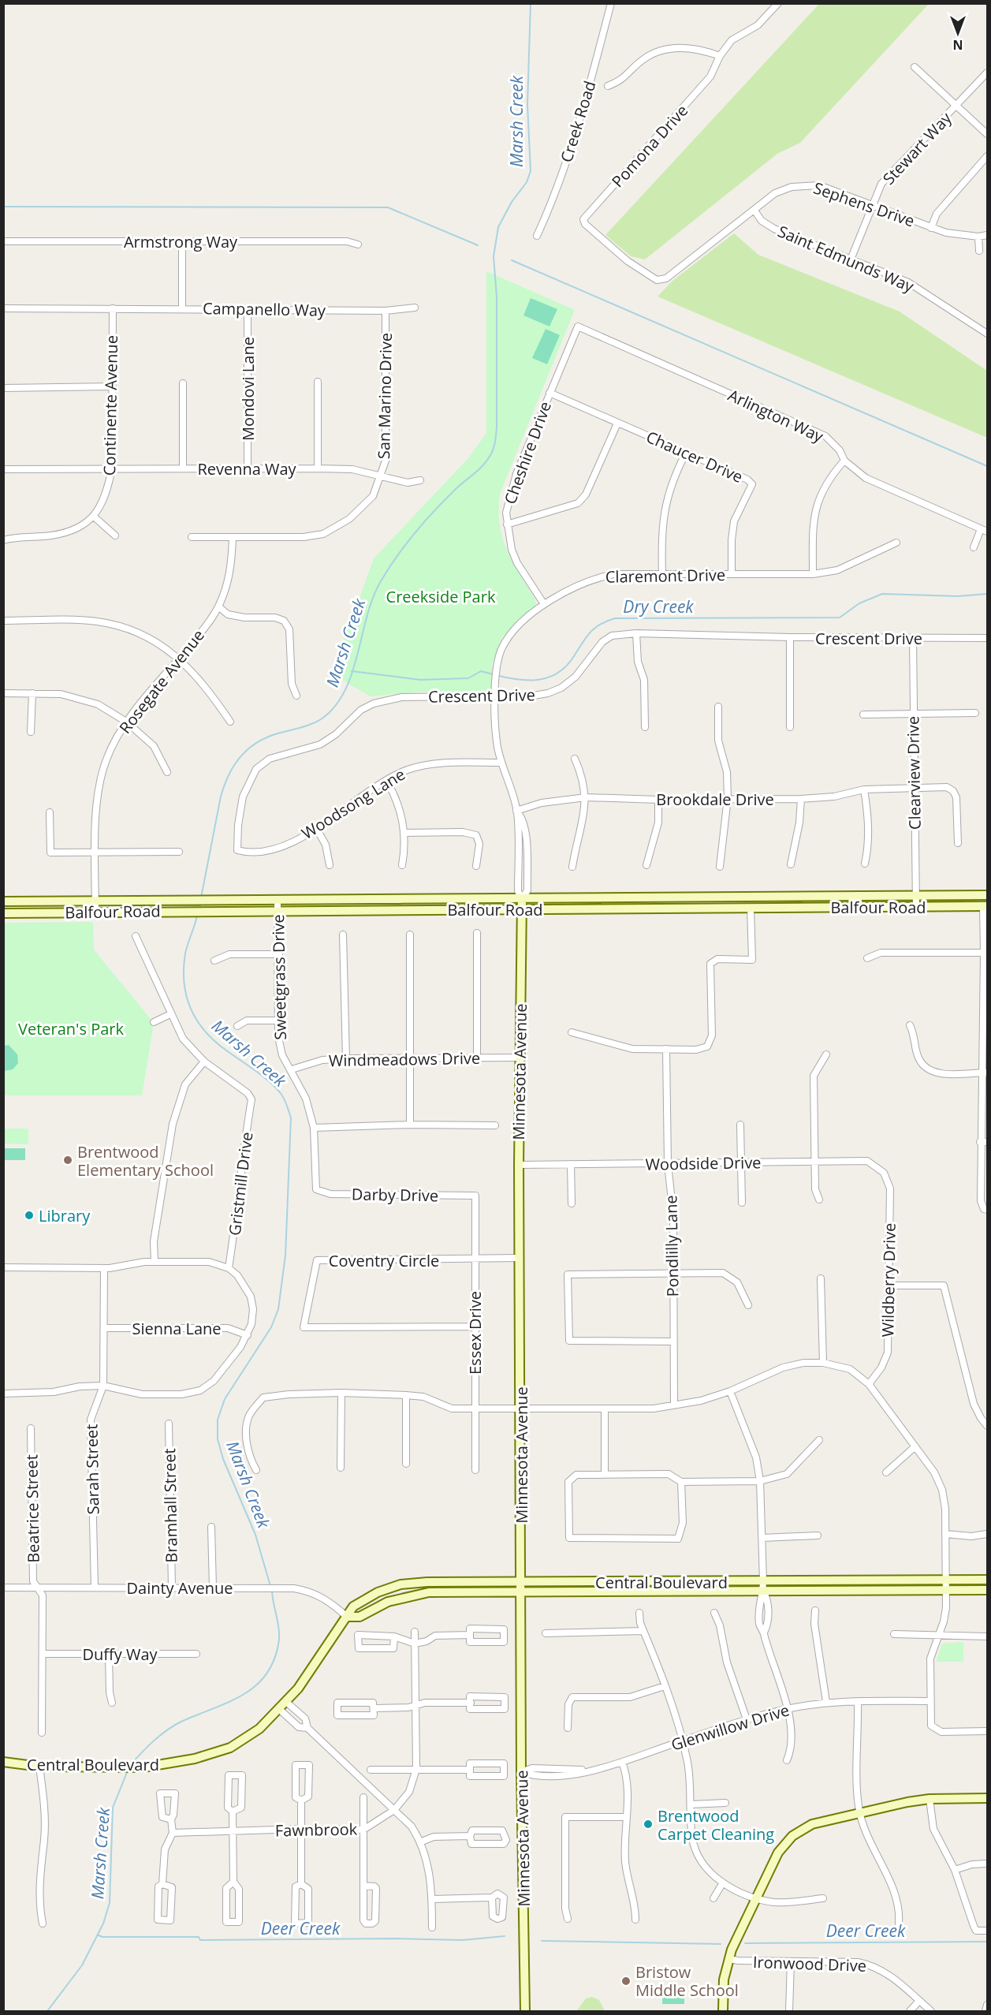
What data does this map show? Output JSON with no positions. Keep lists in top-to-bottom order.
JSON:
{
  "streets": {
    "street": [
      "Creek Road",
      "Pomona Drive",
      "Stewart Way",
      "Sephens Drive",
      "Armstrong Way",
      "Saint Edmunds Way",
      "Campanello Way",
      "Mondovi Lane",
      "San Marino Drive",
      "Continente Avenue",
      "Arlington Way",
      "Cheshire Drive",
      "Chaucer Drive",
      "Revenna Way",
      "Claremont Drive",
      "Crescent Drive",
      "Rosegate Avenue",
      "Clearview Drive",
      "Brookdale Drive",
      "Woodsong Lane",
      "Balfour Road",
      "Sweetgrass Drive",
      "Windmeadows Drive",
      "Minnesota Avenue",
      "Woodside Drive",
      "Gristmill Drive",
      "Darby Drive",
      "Pondlilly Lane",
      "Coventry Circle",
      "Wildberry Drive",
      "Sienna Lane",
      "Essex Drive",
      "Sarah Street",
      "Bramhall Street",
      "Beatrice Street",
      "Central Boulevard",
      "Dainty Avenue",
      "Duffy Way",
      "Glenwillow Drive",
      "Fawnbrook",
      "Ironwood Drive"
    ]
  },
  "crossings": [
    ["Pomona Drive", "Sephens Drive"],
    ["Stewart Way", "Sephens Drive"],
    ["Stewart Way", "Saint Edmunds Way"],
    ["Sephens Drive", "Saint Edmunds Way"],
    ["Campanello Way", "Mondovi Lane"],
    ["Campanello Way", "San Marino Drive"],
    ["Campanello Way", "Continente Avenue"],
    ["Mondovi Lane", "Revenna Way"],
    ["San Marino Drive", "Revenna Way"],
    ["San Marino Drive", "Rosegate Avenue"],
    ["Continente Avenue", "Revenna Way"],
    ["Arlington Way", "Cheshire Drive"],
    ["Cheshire Drive", "Chaucer Drive"],
    ["Cheshire Drive", "Claremont Drive"],
    ["Chaucer Drive", "Claremont Drive"],
    ["Claremont Drive", "Crescent Drive"],
    ["Claremont Drive", "Brookdale Drive"],
    ["Claremont Drive", "Woodsong Lane"],
    ["Claremont Drive", "Balfour Road"],
    ["Claremont Drive", "Minnesota Avenue"],
    ["Crescent Drive", "Clearview Drive"],
    ["Crescent Drive", "Woodsong Lane"],
    ["Rosegate Avenue", "Balfour Road"],
    ["Clearview Drive", "Brookdale Drive"],
    ["Clearview Drive", "Balfour Road"],
    ["Balfour Road", "Sweetgrass Drive"],
    ["Balfour Road", "Minnesota Avenue"],
    ["Sweetgrass Drive", "Windmeadows Drive"],
    ["Sweetgrass Drive", "Darby Drive"],
    ["Windmeadows Drive", "Minnesota Avenue"],
    ["Minnesota Avenue", "Woodside Drive"],
    ["Minnesota Avenue", "Coventry Circle"],
    ["Minnesota Avenue", "Central Boulevard"],
    ["Minnesota Avenue", "Glenwillow Drive"],
    ["Woodside Drive", "Pondlilly Lane"],
    ["Woodside Drive", "Wildberry Drive"],
    ["Darby Drive", "Essex Drive"],
    ["Coventry Circle", "Essex Drive"],
    ["Sienna Lane", "Sarah Street"],
    ["Sarah Street", "Dainty Avenue"],
    ["Bramhall Street", "Dainty Avenue"],
    ["Beatrice Street", "Dainty Avenue"],
    ["Beatrice Street", "Duffy Way"],
    ["Central Boulevard", "Dainty Avenue"]
  ],
  "water": ["Marsh Creek", "Dry Creek", "Deer Creek"],
  "parks": ["Creekside Park", "Veteran's Park"],
  "places": [
    "Brentwood Elementary School",
    "Library",
    "Brentwood Carpet Cleaning",
    "Bristow Middle School"
  ],
  "north": "bottom"
}
